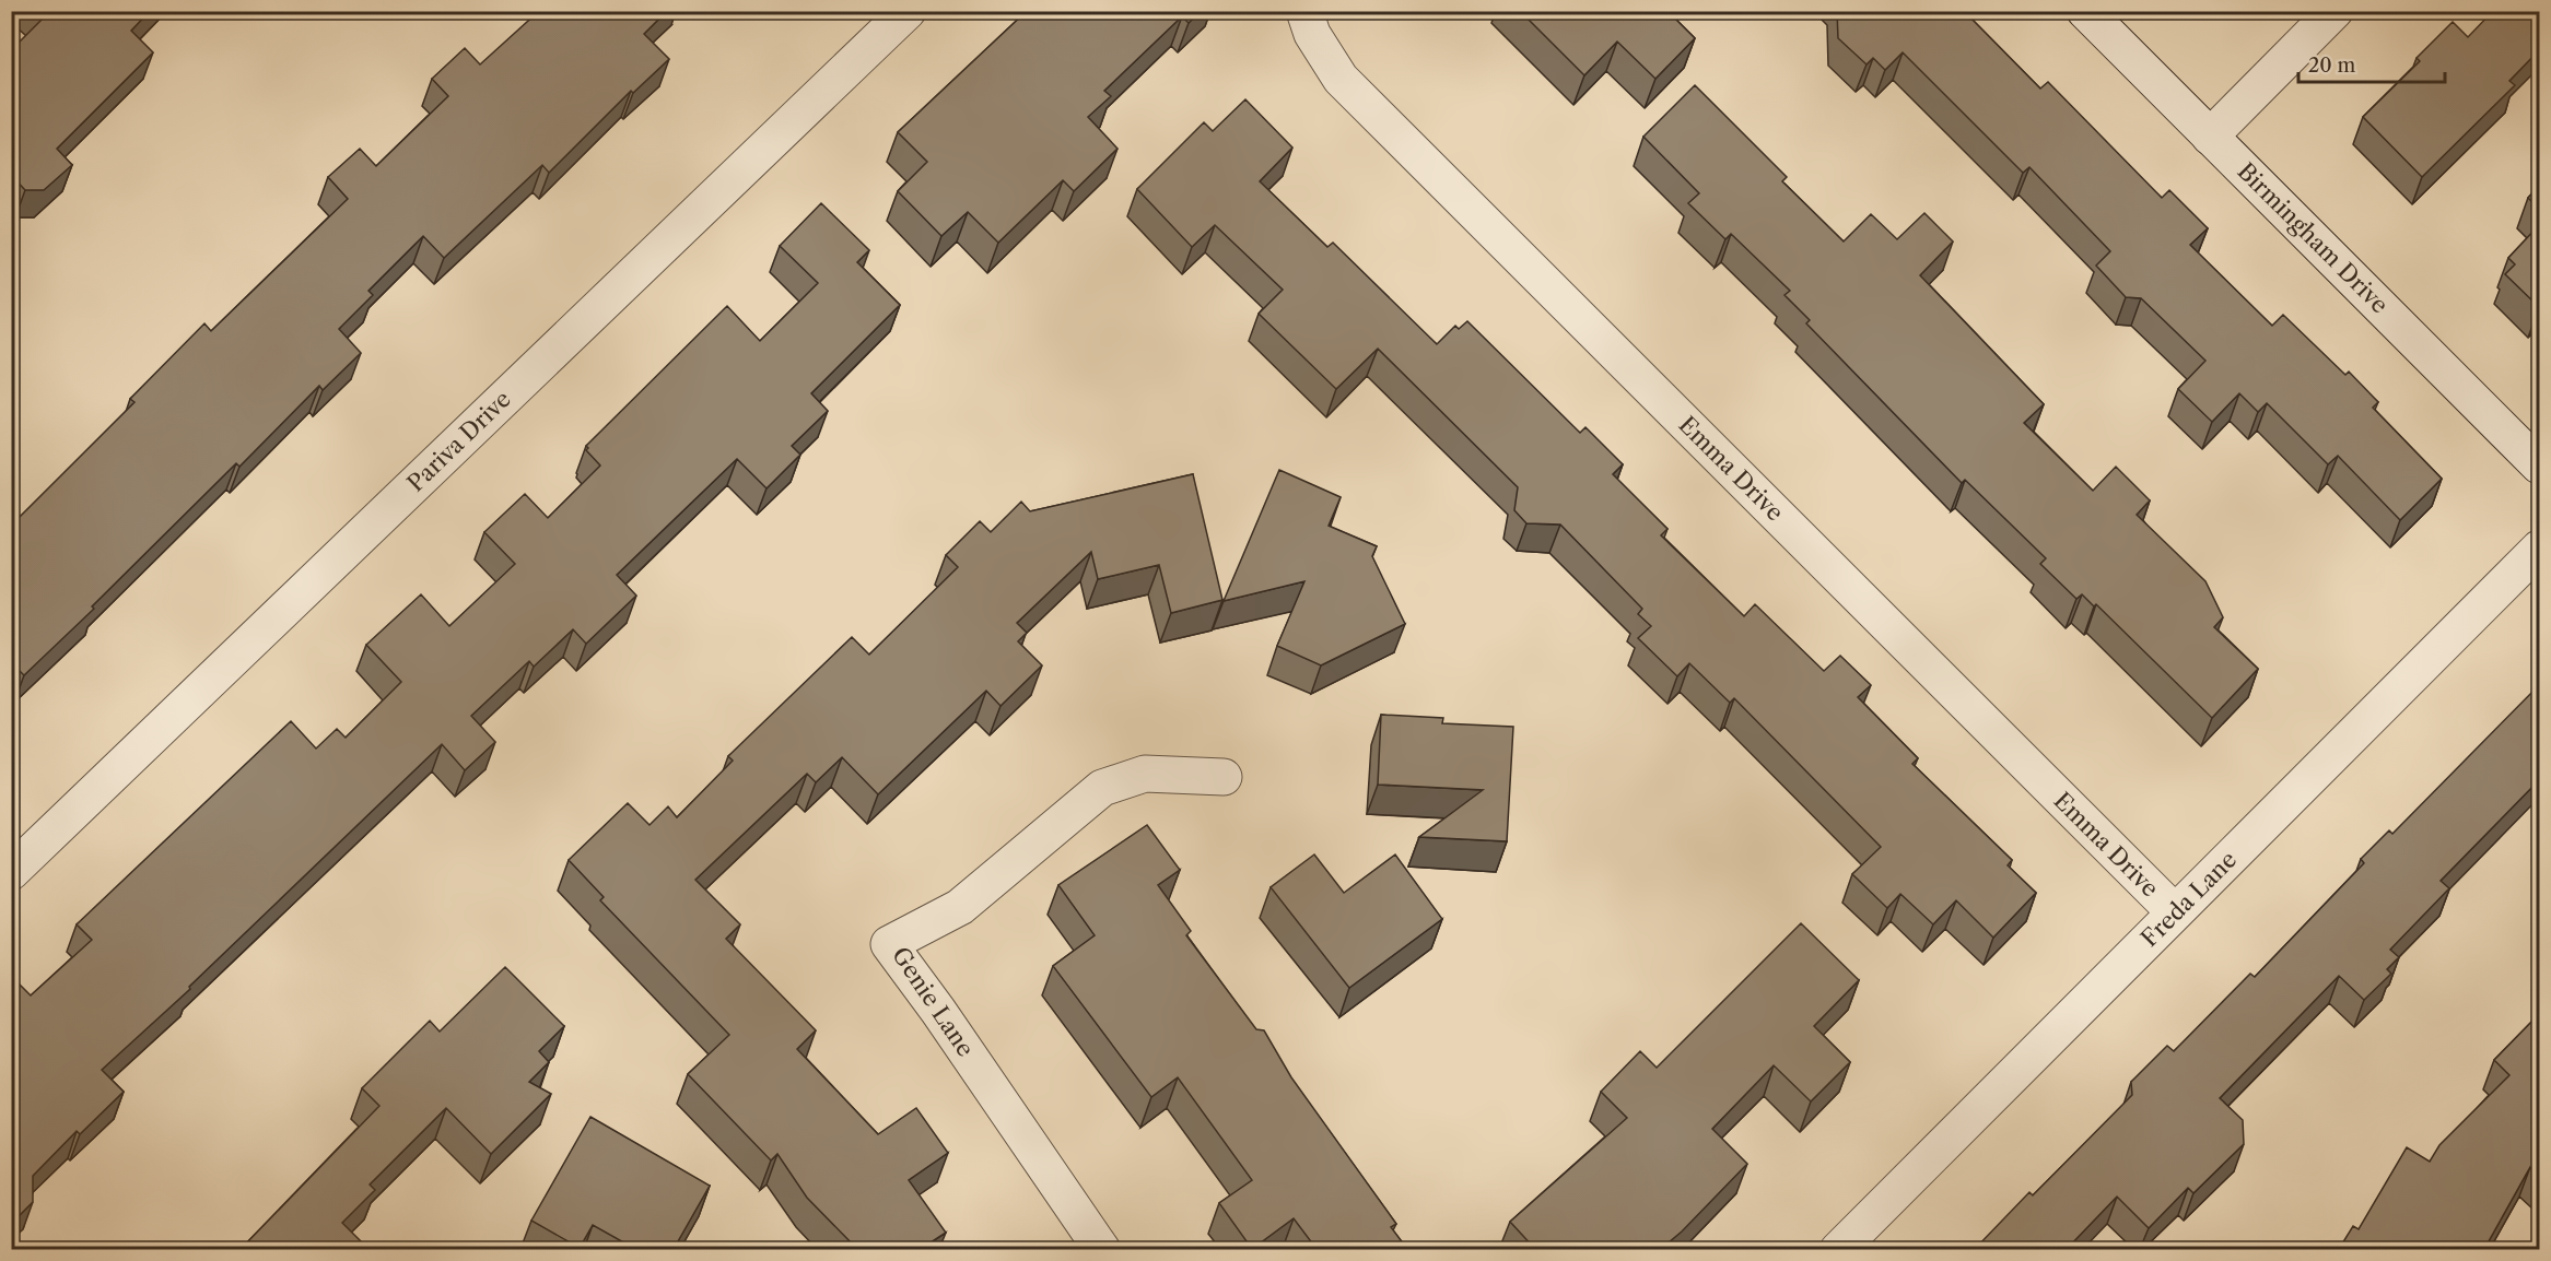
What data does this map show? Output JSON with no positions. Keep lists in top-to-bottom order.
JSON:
{
  "streets": {
    "street": [
      "Birmingham Drive",
      "Pariva Drive",
      "Emma Drive",
      "Freda Lane",
      "Genie Lane"
    ]
  },
  "crossings": [
    ["Emma Drive", "Freda Lane"]
  ],
  "scale_bar": "20 m"
}
